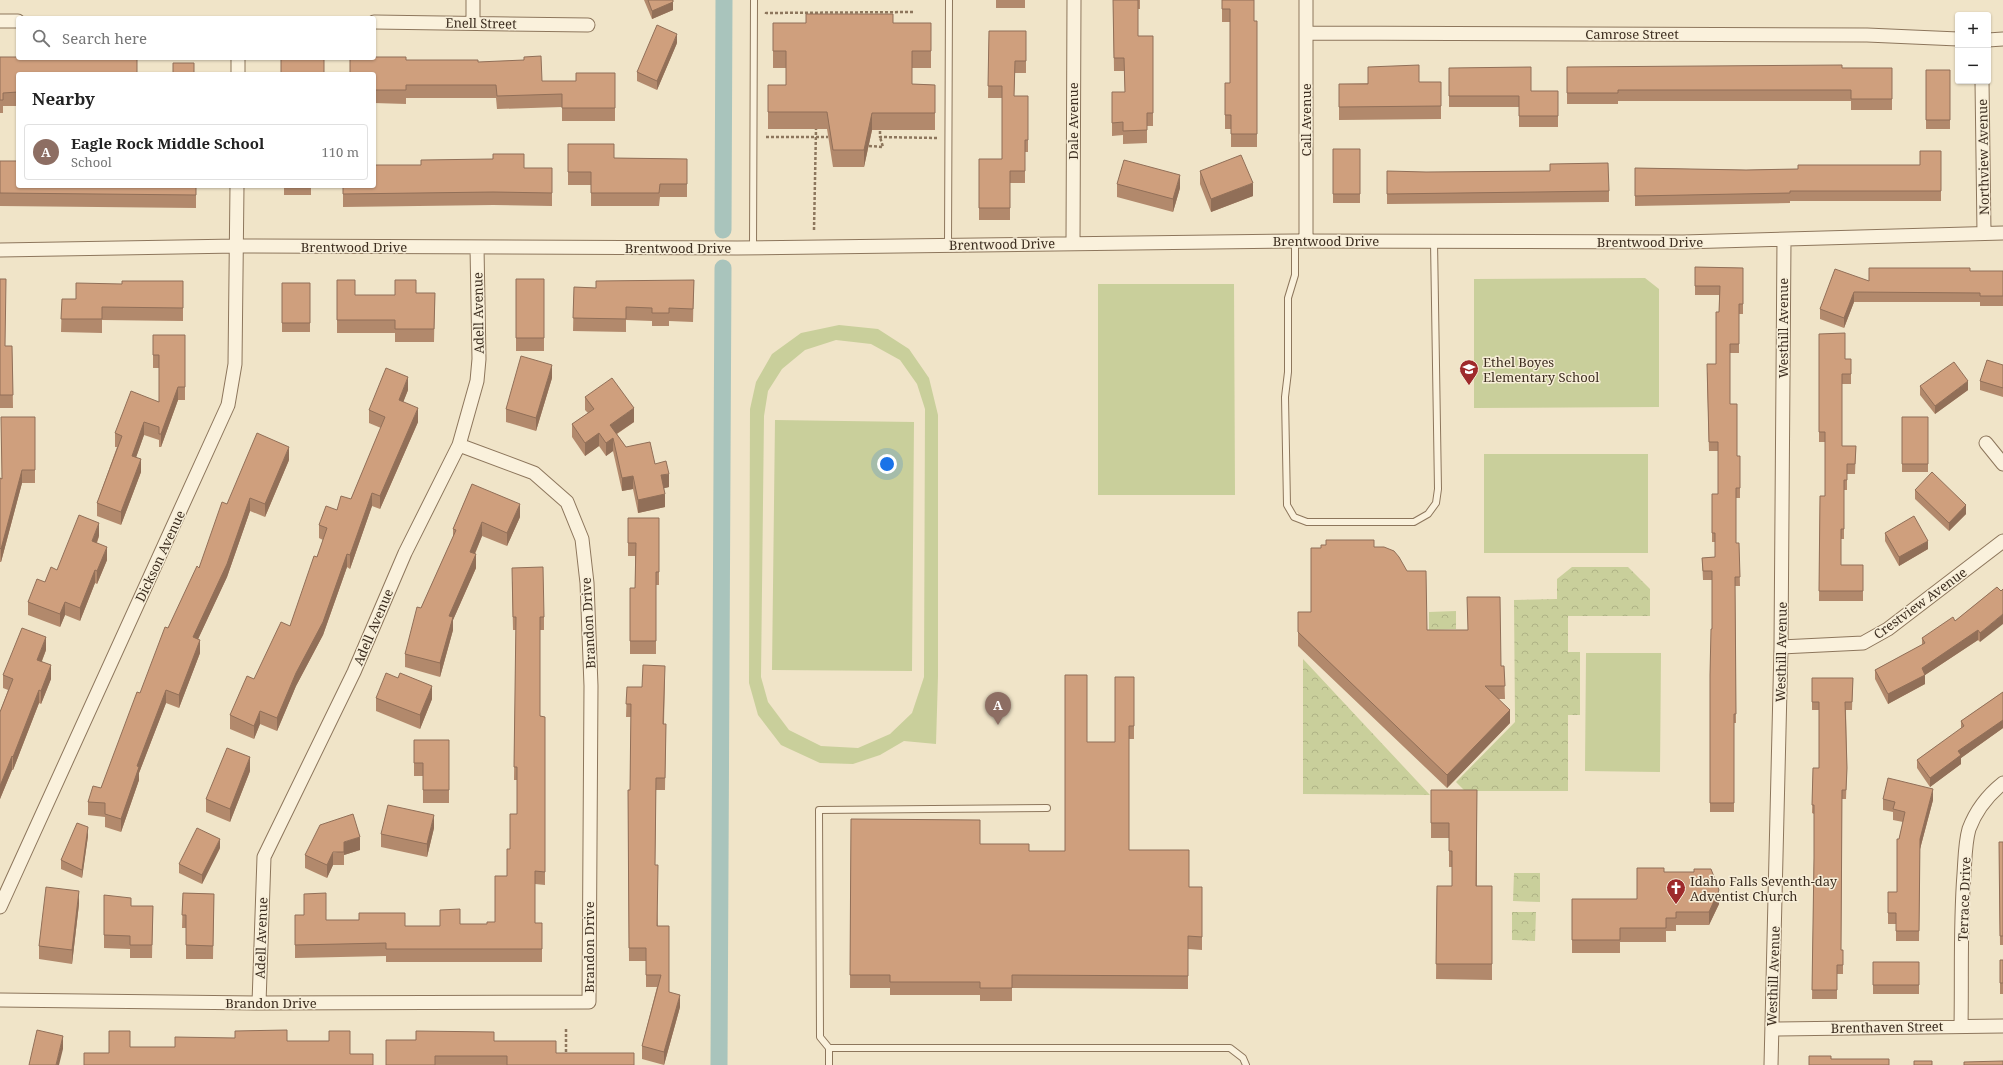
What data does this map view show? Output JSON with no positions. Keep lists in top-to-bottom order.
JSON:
{
  "streets": {
    "street": [
      "Enell Street",
      "Camrose Street",
      "Call Avenue",
      "Dale Avenue",
      "Northview Avenue",
      "Brentwood Drive",
      "Adell Avenue",
      "Westhill Avenue",
      "Dickson Avenue",
      "Crestview Avenue",
      "Brandon Drive",
      "Terrace Drive",
      "Brenthaven Street"
    ]
  },
  "crossings": [
    ["Camrose Street", "Call Avenue"],
    ["Call Avenue", "Brentwood Drive"],
    ["Dale Avenue", "Brentwood Drive"],
    ["Northview Avenue", "Brentwood Drive"],
    ["Brentwood Drive", "Adell Avenue"],
    ["Brentwood Drive", "Westhill Avenue"],
    ["Brentwood Drive", "Dickson Avenue"],
    ["Adell Avenue", "Brandon Drive"],
    ["Westhill Avenue", "Crestview Avenue"],
    ["Westhill Avenue", "Brenthaven Street"],
    ["Terrace Drive", "Brenthaven Street"]
  ],
  "places": {
    "school or university": ["Ethel Boyes Elementary School"],
    "church": ["Idaho Falls Seventh-day Adventist Church"]
  },
  "page": {
    "map_buttons": ["+", "−"],
    "search": "Search here",
    "heading": "Nearby",
    "list": [
      {
        "mark": "A",
        "name": "Eagle Rock Middle School",
        "note": "School",
        "value": "110 m"
      }
    ],
    "pins": "A"
  }
}
